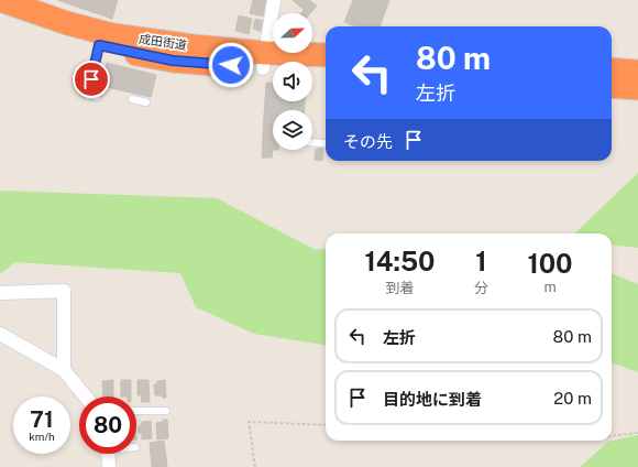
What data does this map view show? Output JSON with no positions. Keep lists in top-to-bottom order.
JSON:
{
  "streets": {
    "highway": ["成田街道"]
  },
  "north": "right",
  "page": {
    "turn": ["80 m", "左折"],
    "then": "その先",
    "eta": [
      "14:50",
      "到着",
      "1",
      "分",
      "100",
      "m"
    ],
    "list": [
      {
        "name": "左折",
        "value": "80 m"
      },
      {
        "name": "目的地に到着",
        "value": "20 m"
      }
    ],
    "speed": "71 km/h",
    "limit": "80"
  }
}
